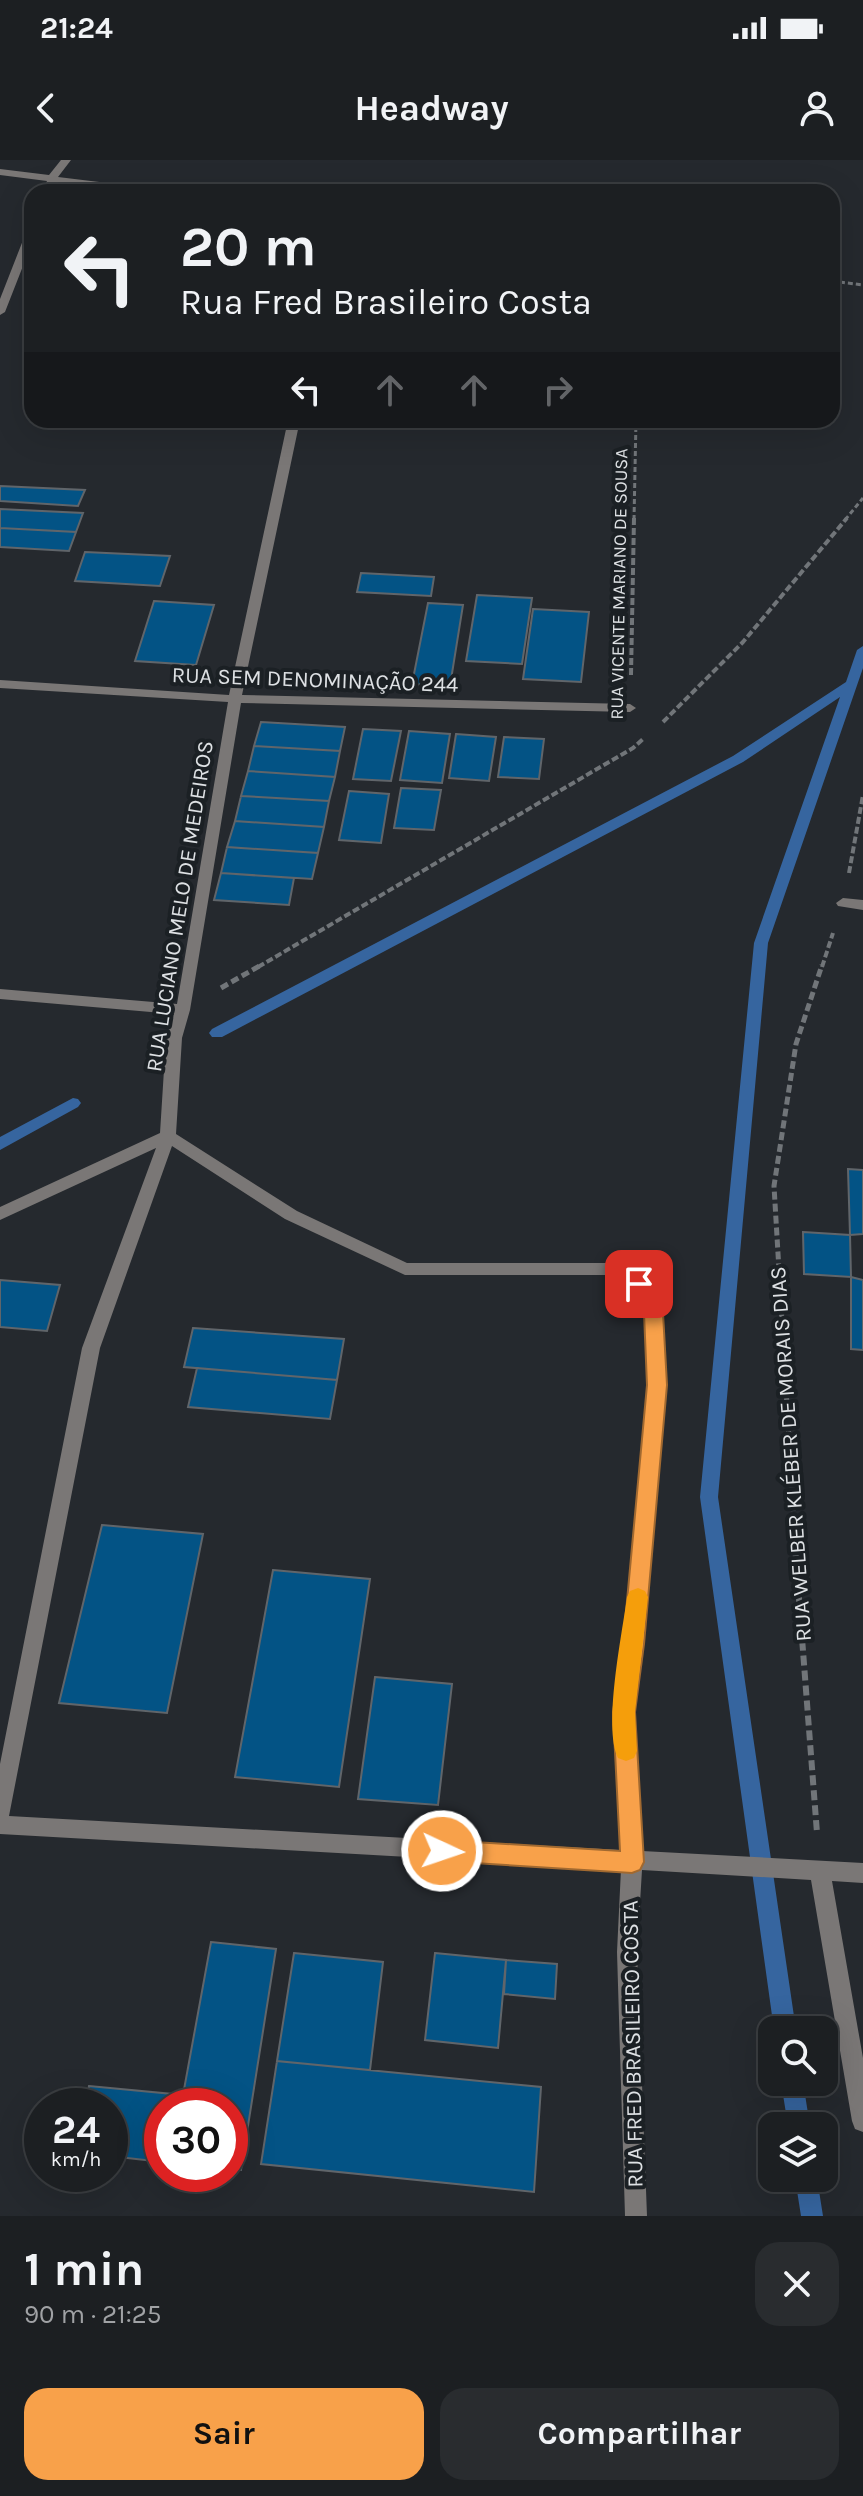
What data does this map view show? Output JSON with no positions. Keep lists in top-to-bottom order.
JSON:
{
  "streets": {
    "street": ["RUA SEM DENOMINAÇÃO 244", "RUA LUCIANO MELO DE MEDEIROS", "RUA FRED BRASILEIRO COSTA"],
    "path": ["RUA VICENTE MARIANO DE SOUSA", "RUA WELBER KLÉBER DE MORAIS DIAS"]
  },
  "crossings": [
    ["RUA VICENTE MARIANO DE SOUSA", "RUA SEM DENOMINAÇÃO 244"],
    ["RUA SEM DENOMINAÇÃO 244", "RUA LUCIANO MELO DE MEDEIROS"],
    ["RUA LUCIANO MELO DE MEDEIROS", "RUA FRED BRASILEIRO COSTA"]
  ],
  "page": {
    "status": "21:24",
    "header": "Headway",
    "turn": ["20 m", "Rua Fred Brasileiro Costa"],
    "speed": "24 km/h",
    "limit": "30",
    "heading": ["1 min", "90 m · 21:25"],
    "buttons": ["Sair", "Compartilhar"]
  }
}
